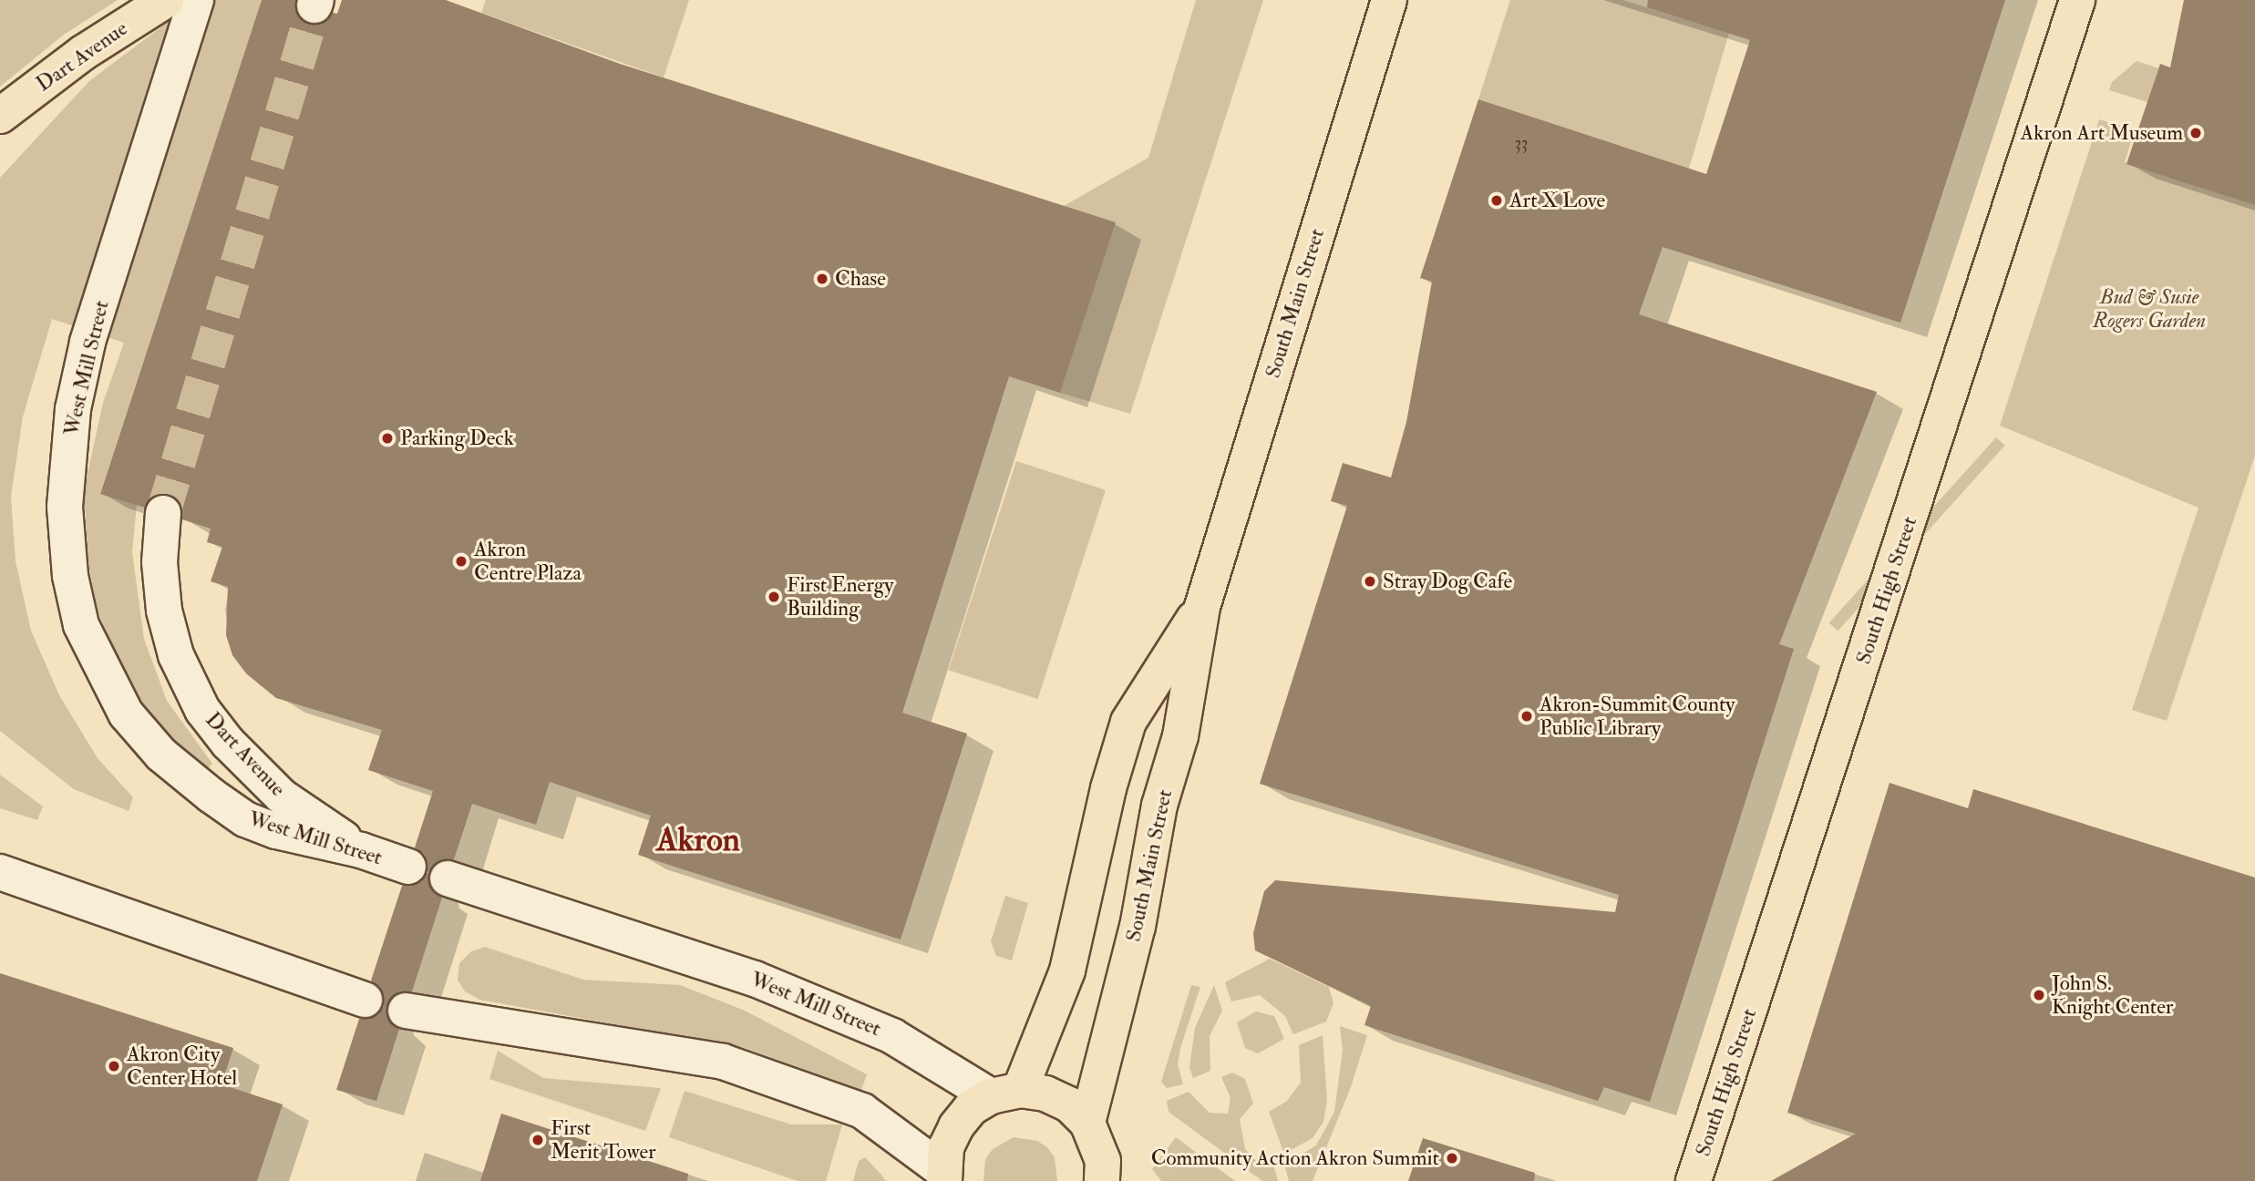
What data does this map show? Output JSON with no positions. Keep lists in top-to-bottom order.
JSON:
{
  "streets": {
    "main road": ["Dart Avenue", "South Main Street", "South High Street"],
    "street": ["West Mill Street"]
  },
  "crossings": [
    ["Dart Avenue", "West Mill Street"],
    ["South Main Street", "West Mill Street"]
  ],
  "districts": ["Akron"],
  "parks": ["Bud & Susie Rogers Garden"],
  "places": [
    "Akron Art Museum",
    "Art X Love",
    "Chase",
    "Parking Deck",
    "Akron Centre Plaza",
    "Stray Dog Cafe",
    "First Energy Building",
    "Akron-Summit County Public Library",
    "John S. Knight Center",
    "Akron City Center Hotel",
    "First Merit Tower",
    "Community Action Akron Summit"
  ],
  "house_numbers": ["33"]
}
